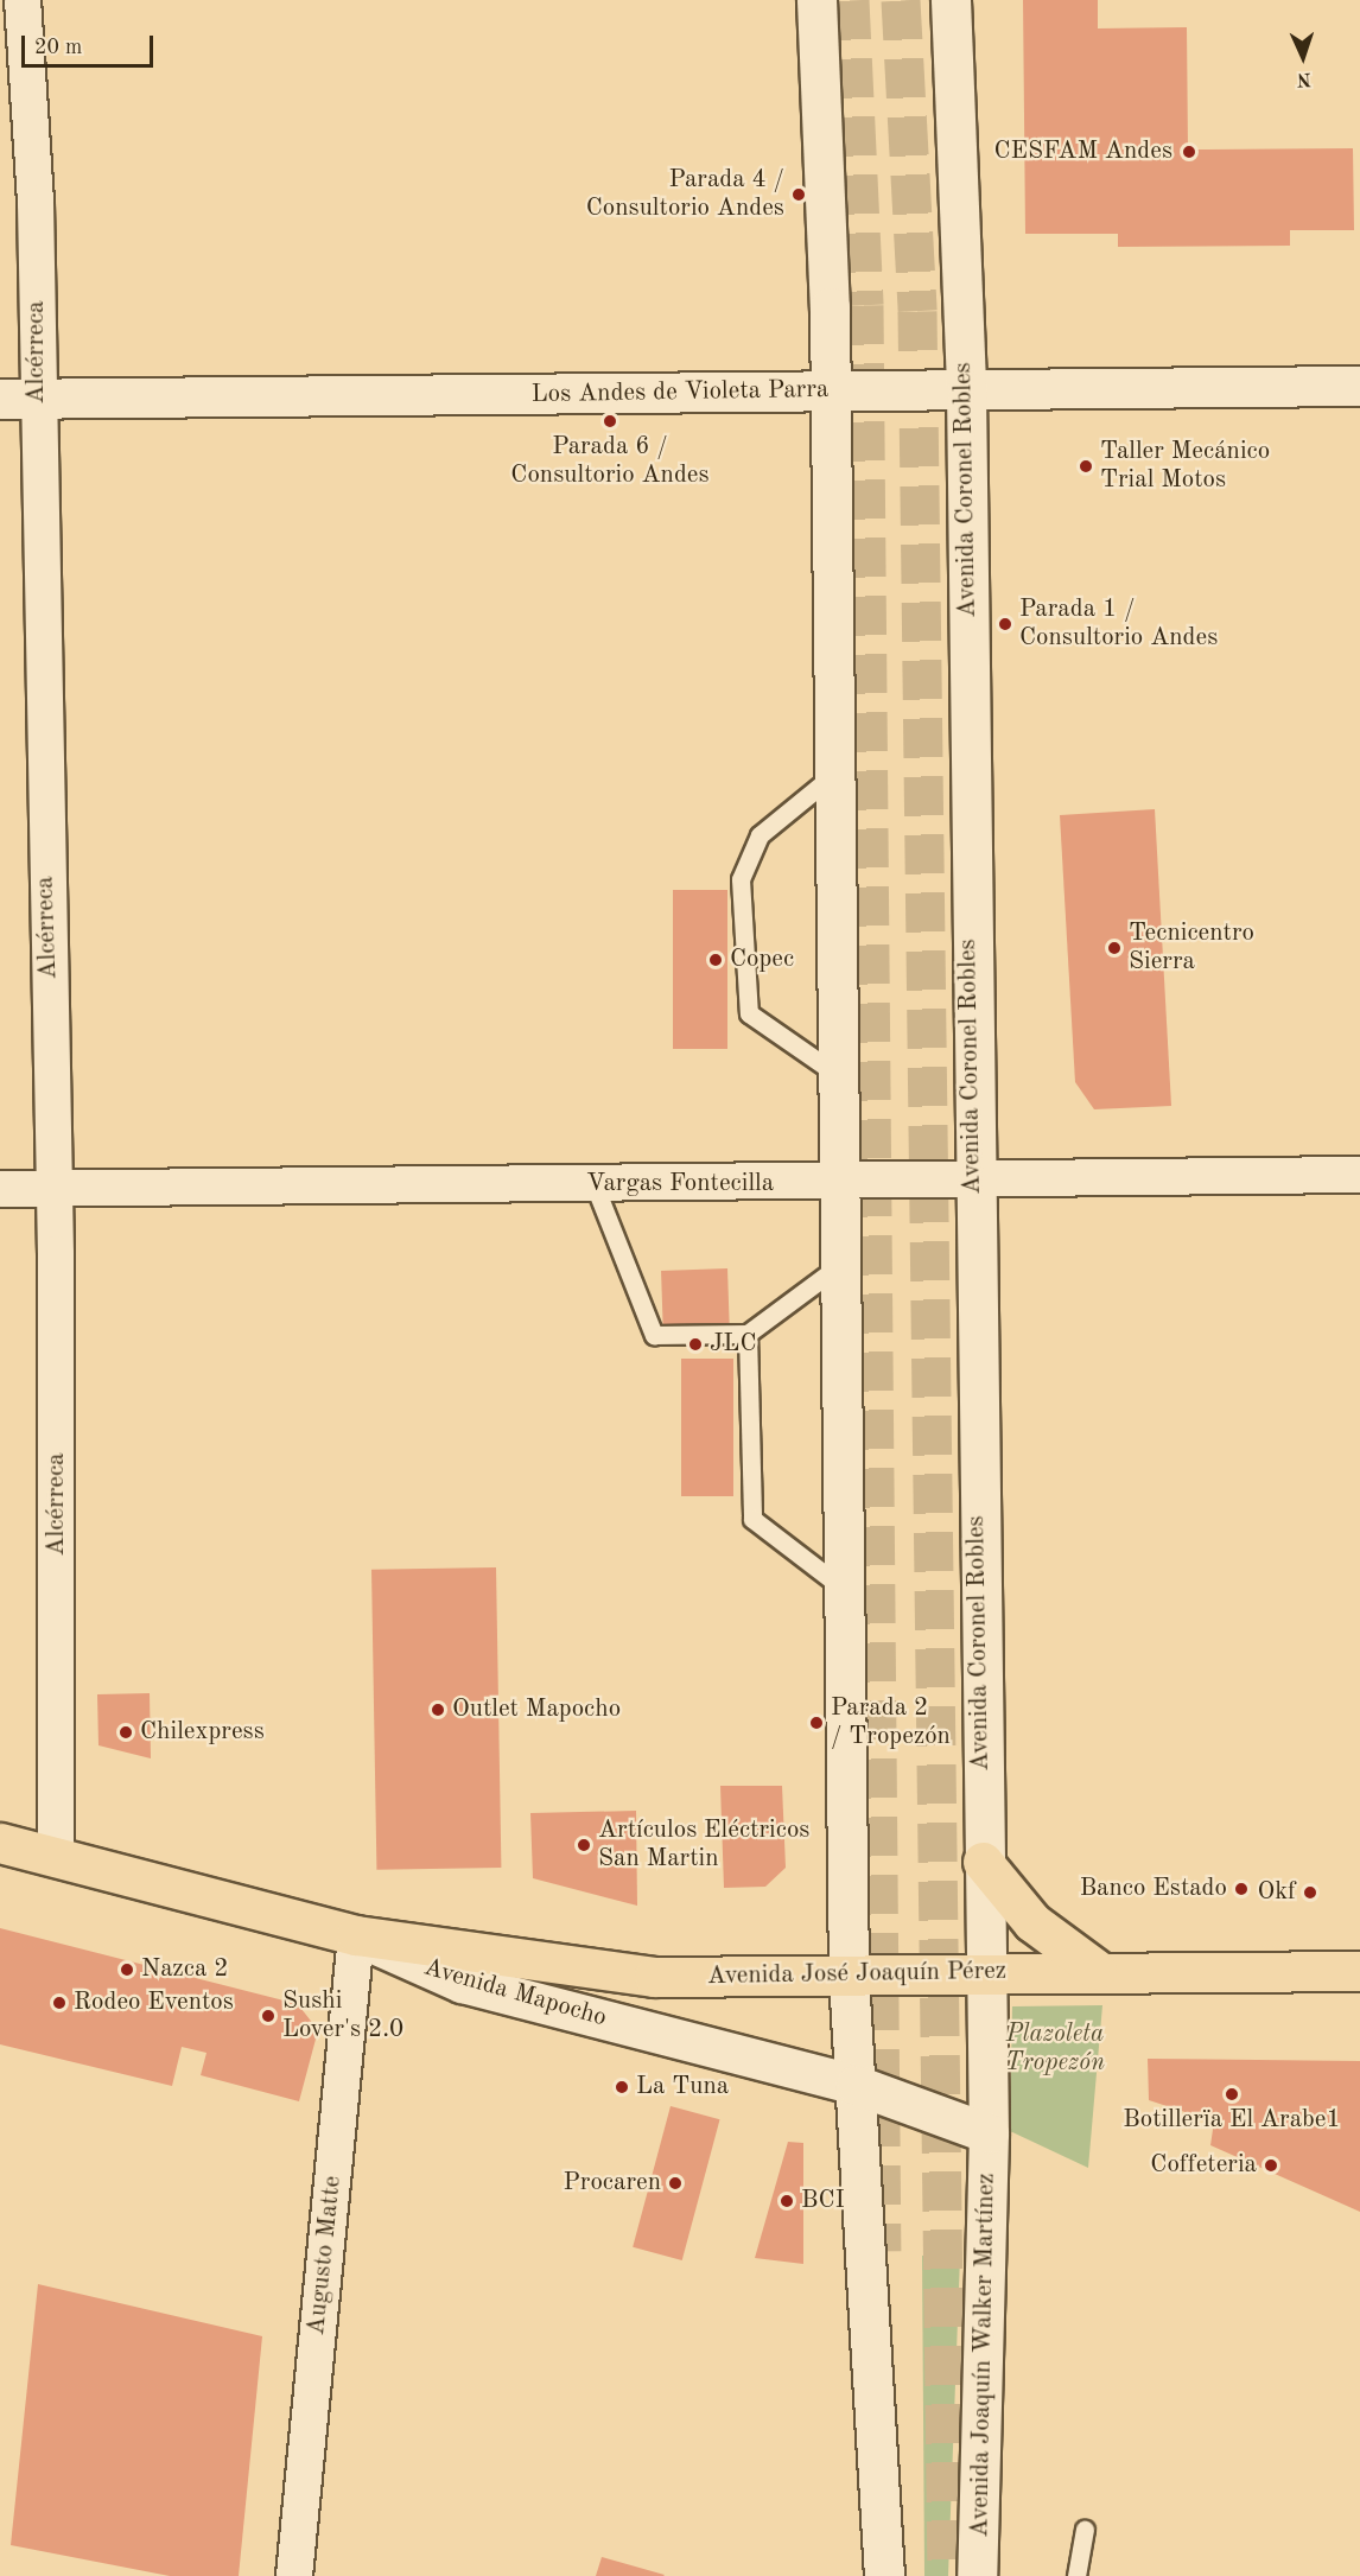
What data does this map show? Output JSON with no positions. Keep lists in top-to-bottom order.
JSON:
{
  "streets": {
    "main road": [
      "Los Andes de Violeta Parra",
      "Avenida Coronel Robles",
      "Avenida José Joaquín Pérez",
      "Avenida Mapocho",
      "Avenida Joaquín Walker Martínez"
    ],
    "street": ["Alcérreca", "Vargas Fontecilla", "Augusto Matte"]
  },
  "crossings": [
    ["Alcérreca", "Los Andes de Violeta Parra"],
    ["Alcérreca", "Vargas Fontecilla"],
    ["Alcérreca", "Avenida Mapocho"],
    ["Los Andes de Violeta Parra", "Avenida Coronel Robles"],
    ["Avenida Coronel Robles", "Vargas Fontecilla"],
    ["Avenida Coronel Robles", "Avenida José Joaquín Pérez"],
    ["Avenida Coronel Robles", "Avenida Mapocho"],
    ["Avenida Coronel Robles", "Avenida Joaquín Walker Martínez"],
    ["Avenida José Joaquín Pérez", "Avenida Mapocho"],
    ["Avenida José Joaquín Pérez", "Augusto Matte"],
    ["Avenida Mapocho", "Augusto Matte"],
    ["Avenida Mapocho", "Avenida Joaquín Walker Martínez"]
  ],
  "parks": ["Plazoleta Tropezón"],
  "places": [
    "CESFAM Andes",
    "Parada 4 / Consultorio Andes",
    "Parada 6 / Consultorio Andes",
    "Taller Mecánico Trial Motos",
    "Parada 1 / Consultorio Andes",
    "Tecnicentro Sierra",
    "Copec",
    "JLC",
    "Outlet Mapocho",
    "Parada 2 / Tropezón",
    "Chilexpress",
    "Artículos Eléctricos San Martin",
    "Banco Estado",
    "Okf",
    "Nazca 2",
    "Rodeo Eventos",
    "Sushi Lover's 2.0",
    "La Tuna",
    "Botillerïa El Arabe1",
    "Coffeteria",
    "Procaren",
    "BCI"
  ],
  "scale_bar": "20 m",
  "north": "bottom"
}
